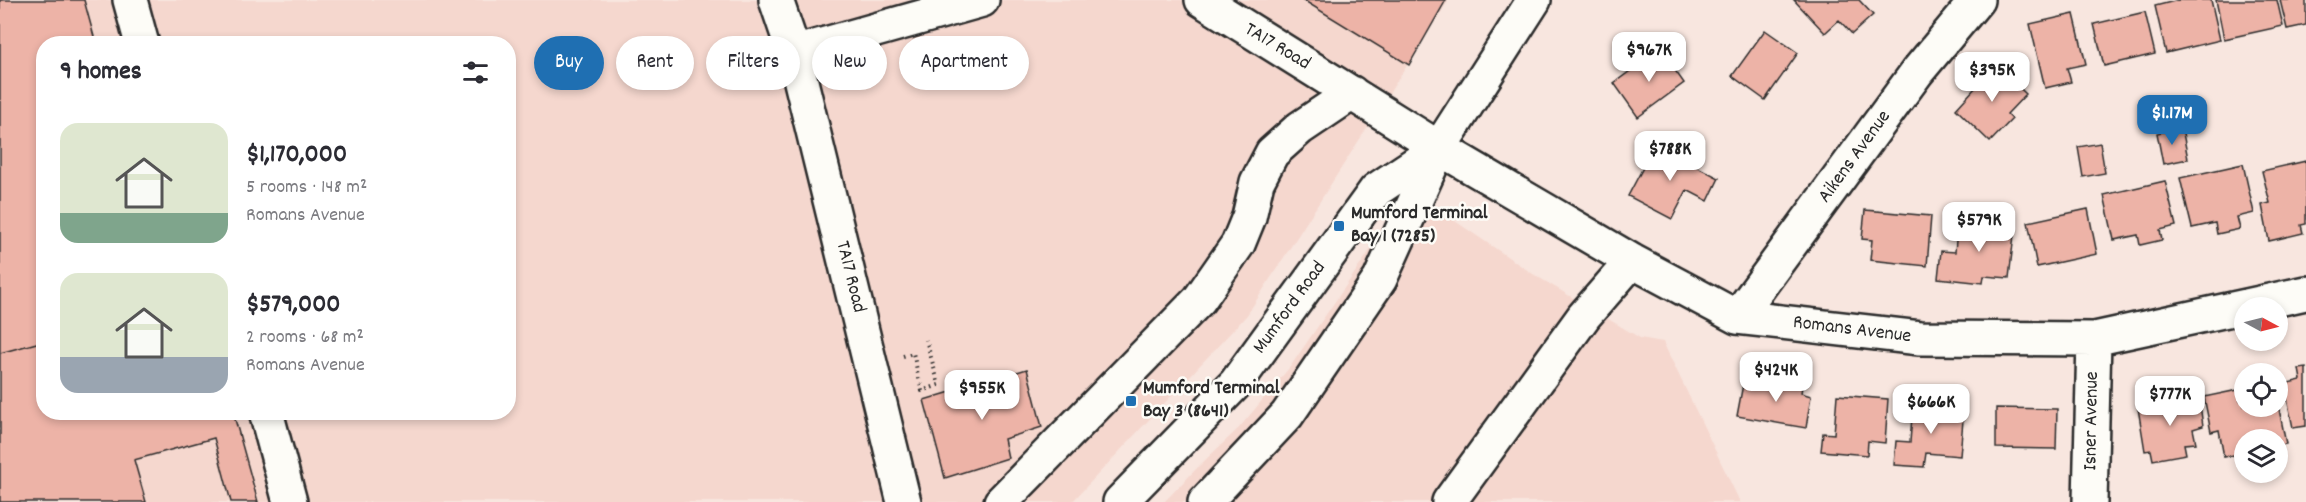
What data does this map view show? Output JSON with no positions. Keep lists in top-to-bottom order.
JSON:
{
  "streets": {
    "street": [
      "TA17 Road",
      "Aikens Avenue",
      "Mumford Road",
      "Romans Avenue",
      "Isner Avenue"
    ]
  },
  "crossings": [
    ["TA17 Road", "Mumford Road"],
    ["TA17 Road", "Romans Avenue"],
    ["Aikens Avenue", "Romans Avenue"],
    ["Mumford Road", "Romans Avenue"],
    ["Romans Avenue", "Isner Avenue"]
  ],
  "places": {
    "transit": ["Mumford Terminal Bay 1 (7285)", "Mumford Terminal Bay 3 (8641)"]
  },
  "north": "right",
  "page": {
    "price": [
      "$967K",
      "$395K",
      "$1.17M",
      "$788K",
      "$579K",
      "$424K",
      "$955K",
      "$777K",
      "$666K"
    ],
    "chip": [
      "Buy",
      "Rent",
      "Filters",
      "New",
      "Apartment"
    ],
    "heading": "9 homes",
    "list": [
      {
        "name": "$1,170,000",
        "note": "5 rooms · 148 m² · Romans Avenue"
      },
      {
        "name": "$579,000",
        "note": "2 rooms · 68 m² · Romans Avenue"
      }
    ]
  }
}
